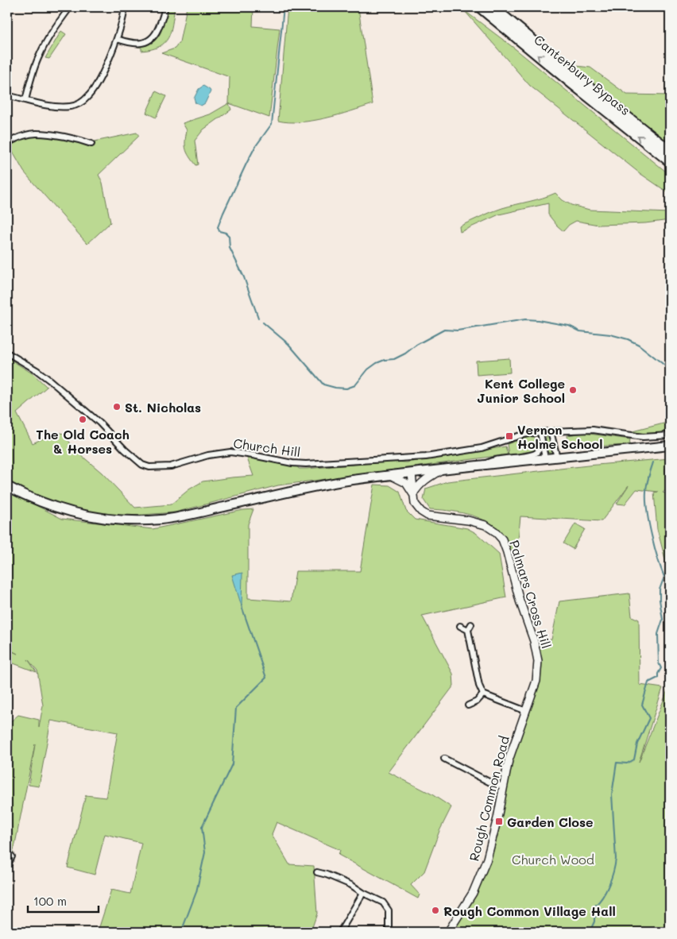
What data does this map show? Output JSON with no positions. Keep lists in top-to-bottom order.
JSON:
{
  "streets": {
    "highway": ["Canterbury Bypass"],
    "street": ["Church Hill", "Palmars Cross Hill", "Rough Common Road"]
  },
  "crossings": [
    ["Palmars Cross Hill", "Rough Common Road"]
  ],
  "parks": ["Church Wood"],
  "places": {
    "other": [
      "Kent College Junior School",
      "St. Nicholas",
      "The Old Coach & Horses",
      "Rough Common Village Hall"
    ],
    "transit": ["Vernon Holme School", "Garden Close"]
  },
  "scale_bar": "100 m"
}
